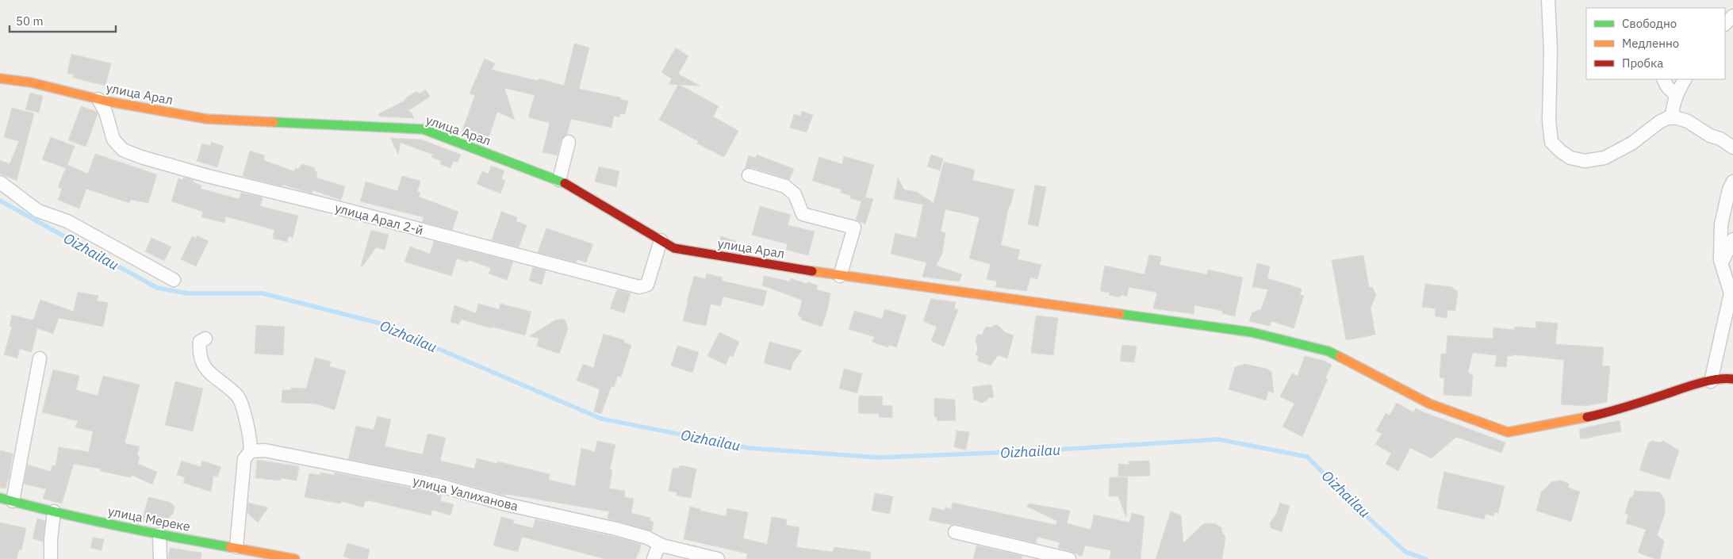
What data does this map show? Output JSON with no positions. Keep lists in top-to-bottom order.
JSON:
{
  "streets": {
    "street": [
      "улица Арал",
      "улица Арал 2-й",
      "улица Уалиханова",
      "улица Мереке"
    ]
  },
  "crossings": [
    ["улица Арал", "улица Арал 2-й"]
  ],
  "water": ["Oizhailau"],
  "legend": ["Свободно", "Медленно", "Пробка"],
  "scale_bar": "50 m"
}
